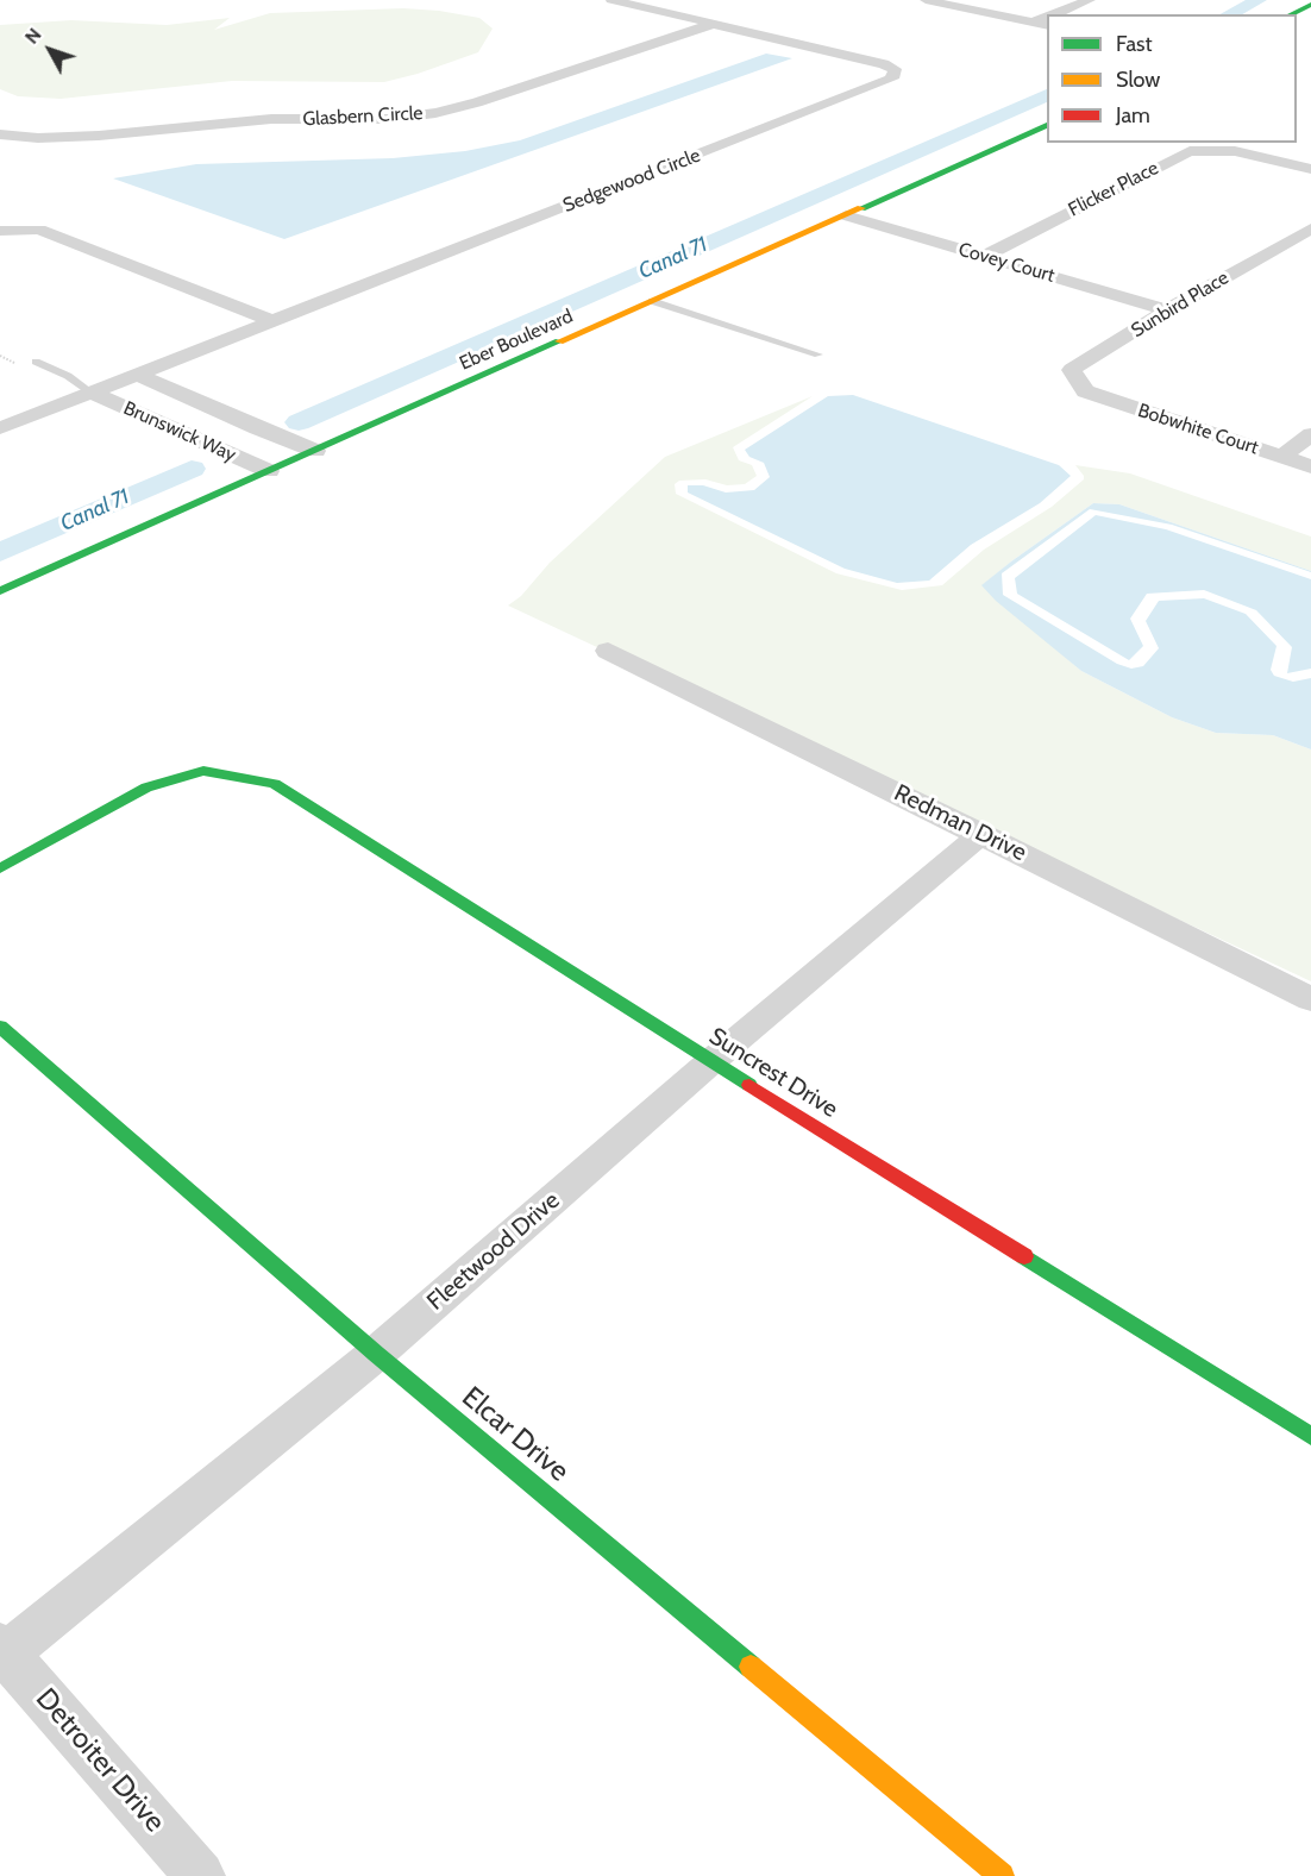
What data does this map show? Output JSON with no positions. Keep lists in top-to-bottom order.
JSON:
{
  "streets": {
    "street": [
      "Glasbern Circle",
      "Sedgewood Circle",
      "Flicker Place",
      "Covey Court",
      "Sunbird Place",
      "Eber Boulevard",
      "Bobwhite Court",
      "Brunswick Way",
      "Redman Drive",
      "Suncrest Drive",
      "Fleetwood Drive",
      "Elcar Drive",
      "Detroiter Drive"
    ]
  },
  "crossings": [
    ["Glasbern Circle", "Sedgewood Circle"],
    ["Sedgewood Circle", "Brunswick Way"],
    ["Flicker Place", "Covey Court"],
    ["Covey Court", "Sunbird Place"],
    ["Covey Court", "Eber Boulevard"],
    ["Sunbird Place", "Bobwhite Court"],
    ["Eber Boulevard", "Brunswick Way"],
    ["Redman Drive", "Fleetwood Drive"],
    ["Suncrest Drive", "Fleetwood Drive"],
    ["Fleetwood Drive", "Elcar Drive"],
    ["Fleetwood Drive", "Detroiter Drive"]
  ],
  "water": ["Canal 71"],
  "legend": ["Fast", "Slow", "Jam"],
  "north": "top left"
}
